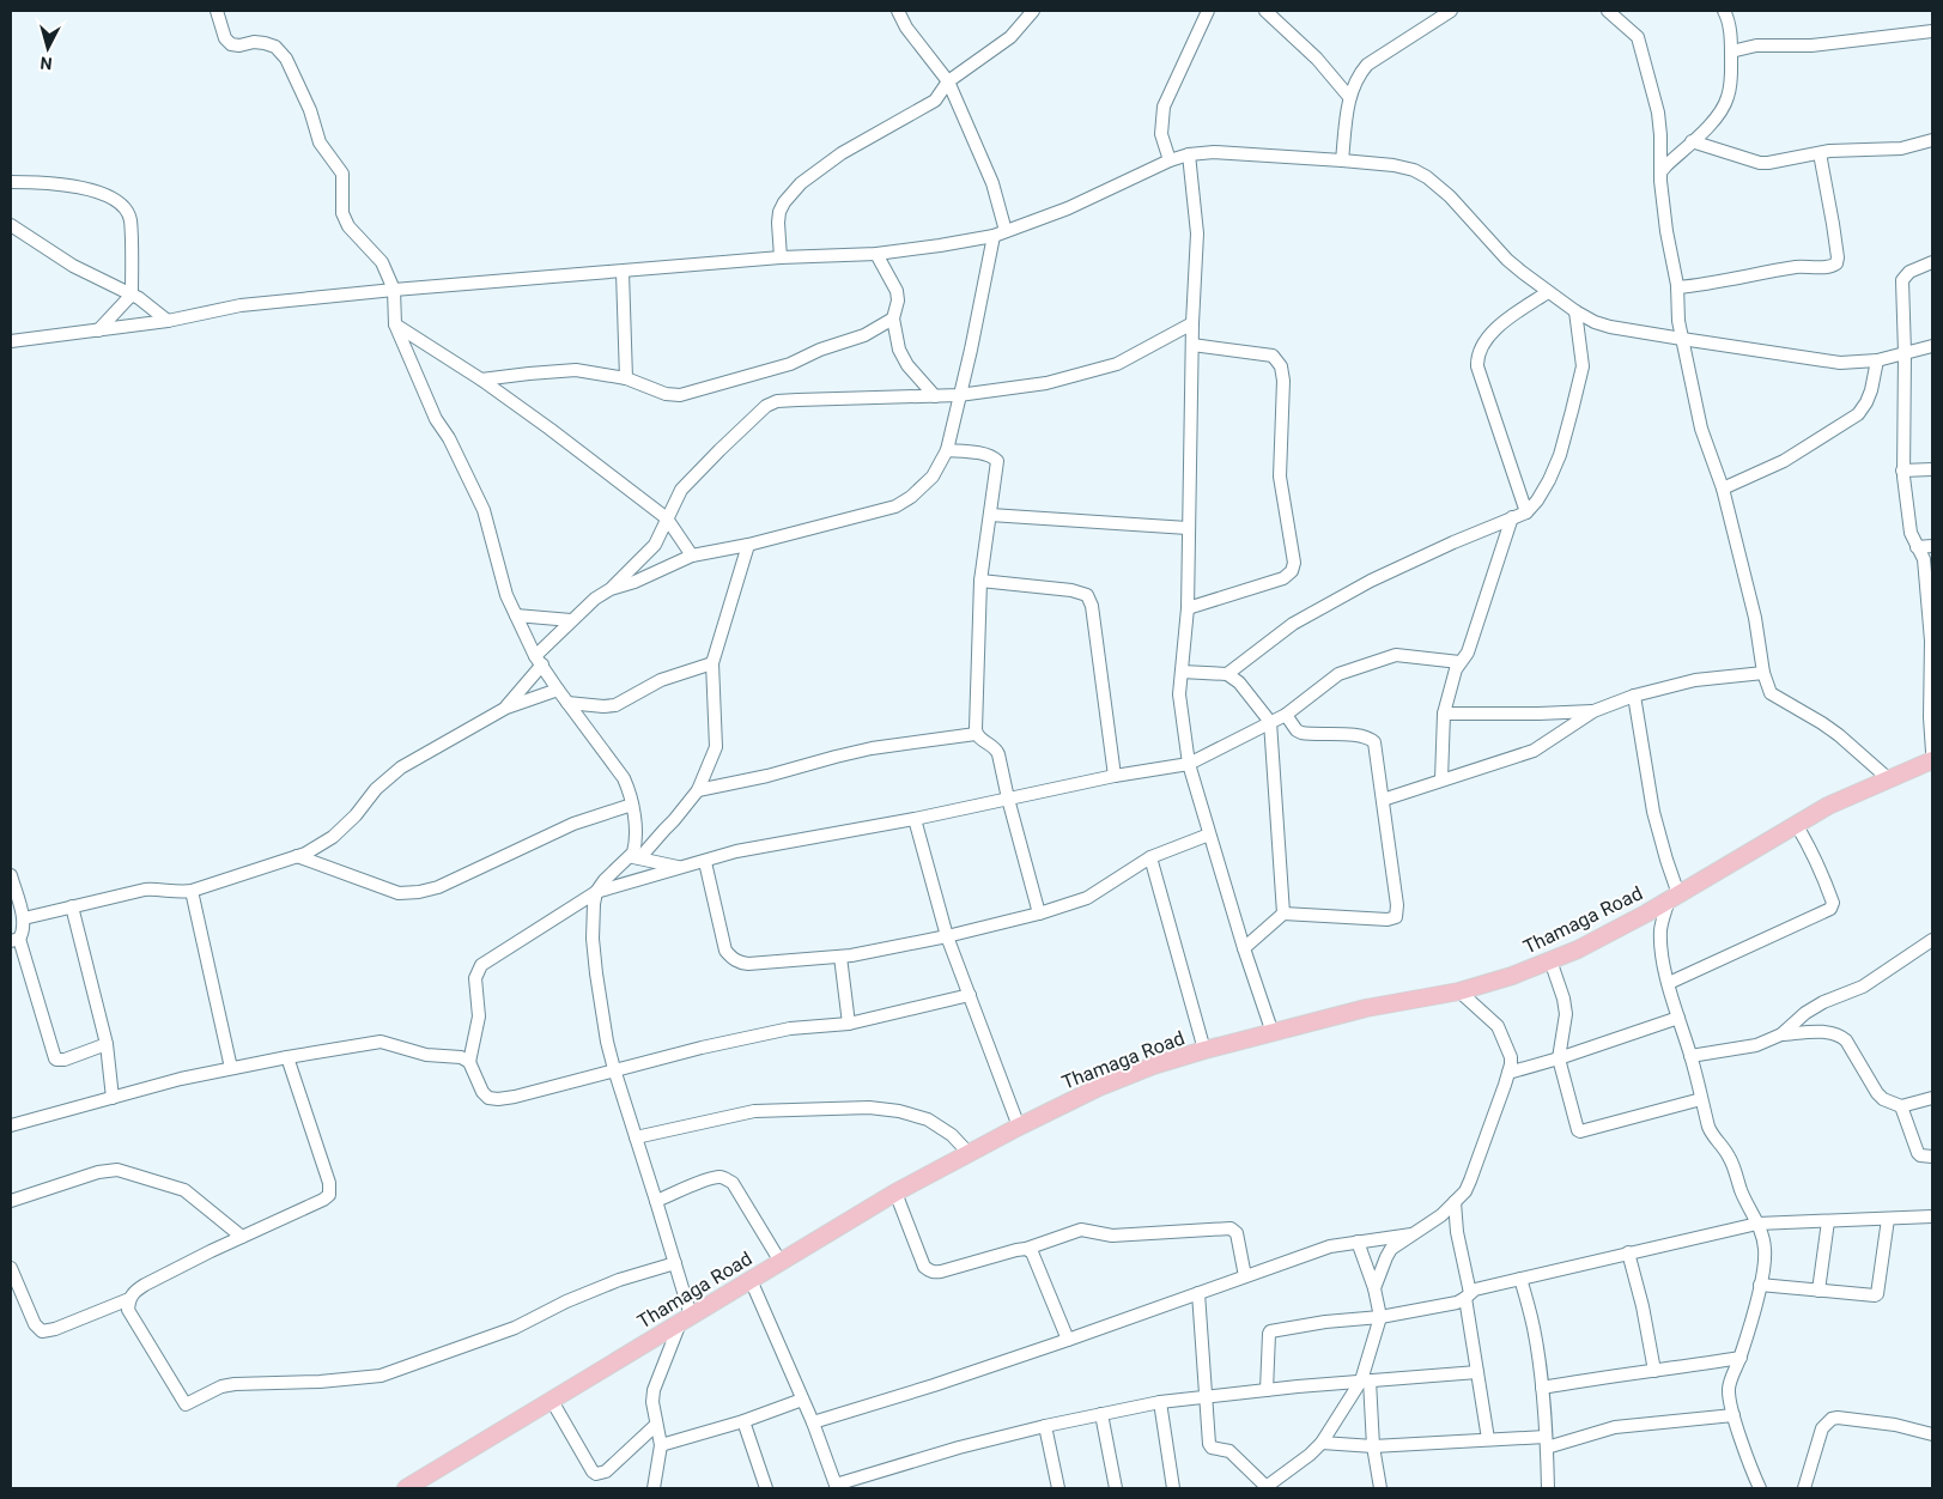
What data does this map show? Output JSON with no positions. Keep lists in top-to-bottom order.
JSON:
{
  "streets": {
    "main road": ["Thamaga Road"]
  },
  "north": "bottom"
}
